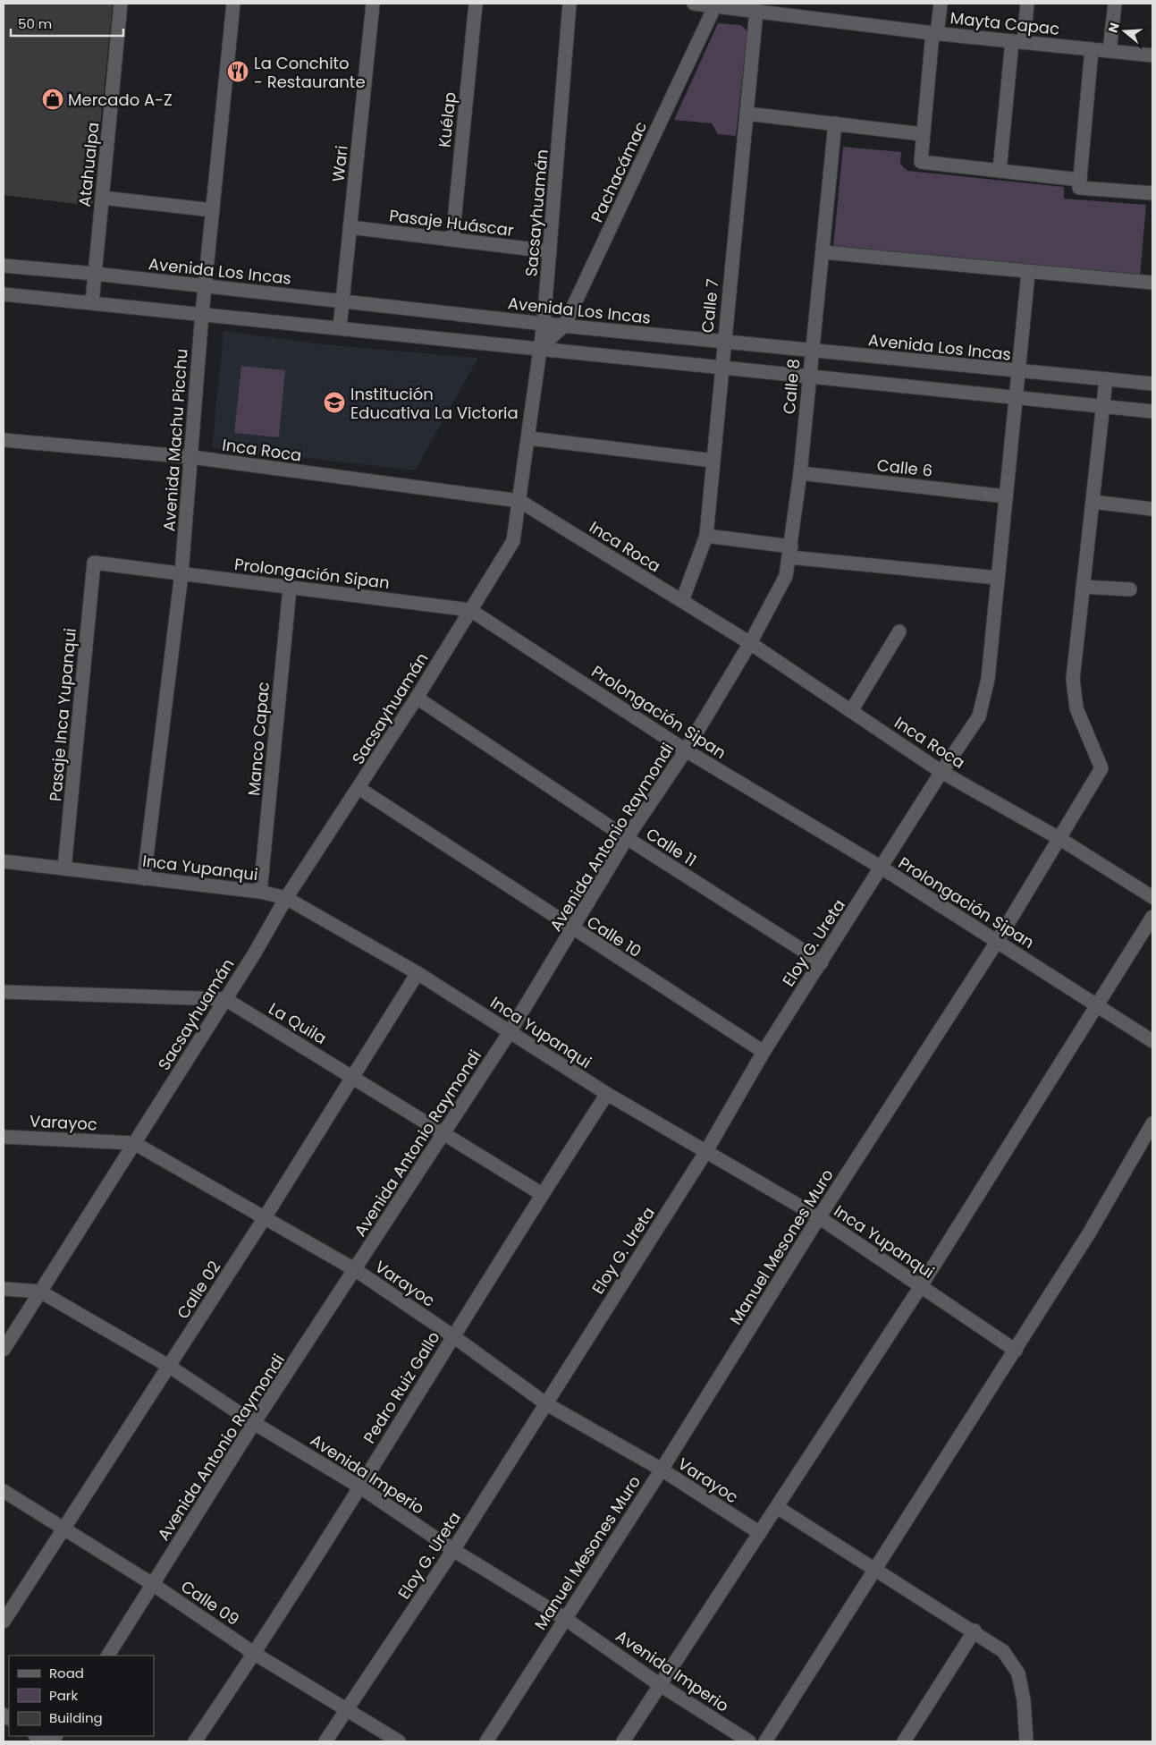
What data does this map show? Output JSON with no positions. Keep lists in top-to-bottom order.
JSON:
{
  "streets": {
    "street": [
      "Mayta Capac",
      "Kuélap",
      "Wari",
      "Atahualpa",
      "Pachacámac",
      "Sacsayhuamán",
      "Pasaje Huáscar",
      "Avenida Los Incas",
      "Calle 7",
      "Calle 8",
      "Avenida Machu Picchu",
      "Inca Roca",
      "Calle 6",
      "Prolongación Sipan",
      "Pasaje Inca Yupanqui",
      "Manco Capac",
      "Avenida Antonio Raymondi",
      "Calle 11",
      "Inca Yupanqui",
      "Calle 10",
      "Eloy G. Ureta",
      "La Quila",
      "Varayoc",
      "Manuel Mesones Muro",
      "Calle 02",
      "Pedro Ruiz Gallo",
      "Avenida Imperio",
      "Calle 09"
    ]
  },
  "crossings": [
    ["Mayta Capac", "Pachacámac"],
    ["Mayta Capac", "Calle 7"],
    ["Kuélap", "Pasaje Huáscar"],
    ["Wari", "Pasaje Huáscar"],
    ["Wari", "Avenida Los Incas"],
    ["Atahualpa", "Avenida Los Incas"],
    ["Pachacámac", "Sacsayhuamán"],
    ["Pachacámac", "Avenida Los Incas"],
    ["Sacsayhuamán", "Pasaje Huáscar"],
    ["Sacsayhuamán", "Avenida Los Incas"],
    ["Sacsayhuamán", "Inca Roca"],
    ["Sacsayhuamán", "Prolongación Sipan"],
    ["Sacsayhuamán", "Calle 11"],
    ["Sacsayhuamán", "Inca Yupanqui"],
    ["Sacsayhuamán", "Calle 10"],
    ["Sacsayhuamán", "La Quila"],
    ["Sacsayhuamán", "Varayoc"],
    ["Sacsayhuamán", "Avenida Imperio"],
    ["Avenida Los Incas", "Calle 7"],
    ["Avenida Los Incas", "Calle 8"],
    ["Avenida Los Incas", "Avenida Machu Picchu"],
    ["Avenida Los Incas", "Eloy G. Ureta"],
    ["Calle 7", "Inca Roca"],
    ["Calle 8", "Inca Roca"],
    ["Calle 8", "Calle 6"],
    ["Calle 8", "Avenida Antonio Raymondi"],
    ["Avenida Machu Picchu", "Inca Roca"],
    ["Avenida Machu Picchu", "Prolongación Sipan"],
    ["Avenida Machu Picchu", "Inca Yupanqui"],
    ["Inca Roca", "Avenida Antonio Raymondi"],
    ["Inca Roca", "Eloy G. Ureta"],
    ["Inca Roca", "Manuel Mesones Muro"],
    ["Calle 6", "Eloy G. Ureta"],
    ["Prolongación Sipan", "Pasaje Inca Yupanqui"],
    ["Prolongación Sipan", "Manco Capac"],
    ["Prolongación Sipan", "Avenida Antonio Raymondi"],
    ["Prolongación Sipan", "Eloy G. Ureta"],
    ["Prolongación Sipan", "Manuel Mesones Muro"],
    ["Pasaje Inca Yupanqui", "Inca Yupanqui"],
    ["Manco Capac", "Inca Yupanqui"],
    ["Avenida Antonio Raymondi", "Calle 11"],
    ["Avenida Antonio Raymondi", "Inca Yupanqui"],
    ["Avenida Antonio Raymondi", "Calle 10"],
    ["Avenida Antonio Raymondi", "La Quila"],
    ["Avenida Antonio Raymondi", "Varayoc"],
    ["Avenida Antonio Raymondi", "Avenida Imperio"],
    ["Avenida Antonio Raymondi", "Calle 09"],
    ["Calle 11", "Eloy G. Ureta"],
    ["Inca Yupanqui", "Eloy G. Ureta"],
    ["Inca Yupanqui", "Manuel Mesones Muro"],
    ["Inca Yupanqui", "Calle 02"],
    ["Inca Yupanqui", "Pedro Ruiz Gallo"],
    ["Calle 10", "Eloy G. Ureta"],
    ["Eloy G. Ureta", "Varayoc"],
    ["Eloy G. Ureta", "Avenida Imperio"],
    ["Eloy G. Ureta", "Calle 09"],
    ["La Quila", "Calle 02"],
    ["La Quila", "Pedro Ruiz Gallo"],
    ["Varayoc", "Manuel Mesones Muro"],
    ["Varayoc", "Calle 02"],
    ["Varayoc", "Pedro Ruiz Gallo"],
    ["Manuel Mesones Muro", "Avenida Imperio"],
    ["Calle 02", "Avenida Imperio"],
    ["Calle 02", "Calle 09"],
    ["Pedro Ruiz Gallo", "Avenida Imperio"],
    ["Pedro Ruiz Gallo", "Calle 09"]
  ],
  "places": {
    "restaurant": ["La Conchito - Restaurante"],
    "shop": ["Mercado A-Z"],
    "school or university": ["Institución Educativa La Victoria"]
  },
  "legend": ["Road", "Park", "Building"],
  "scale_bar": "50 m",
  "north": "left"
}
